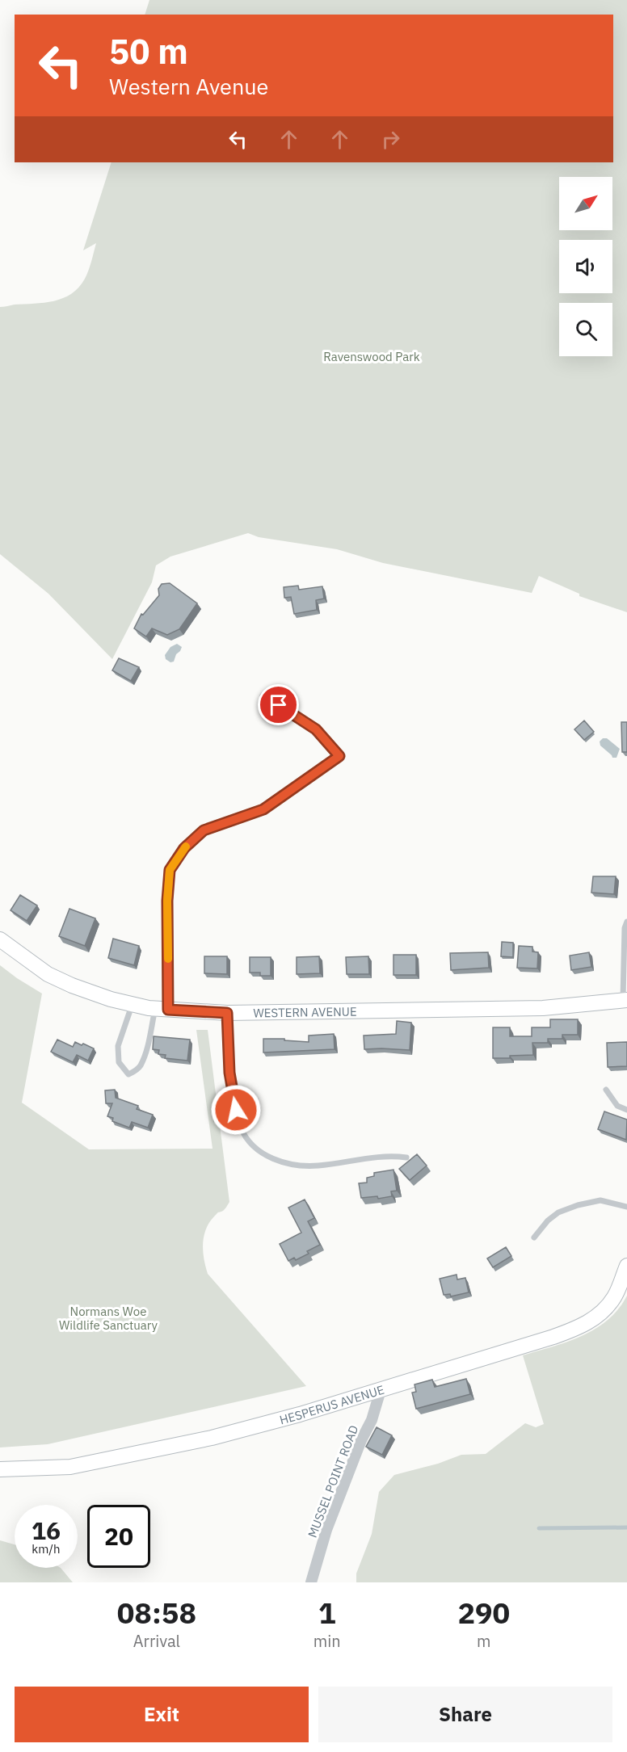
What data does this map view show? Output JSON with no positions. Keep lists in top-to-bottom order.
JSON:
{
  "streets": {
    "street": ["WESTERN AVENUE", "HESPERUS AVENUE", "MUSSEL POINT ROAD"]
  },
  "crossings": [
    ["HESPERUS AVENUE", "MUSSEL POINT ROAD"]
  ],
  "parks": ["Ravenswood Park", "Normans Woe Wildlife Sanctuary"],
  "north": "top right",
  "page": {
    "turn": ["50 m", "Western Avenue"],
    "speed": "16 km/h",
    "limit": "20",
    "eta": [
      "08:58",
      "Arrival",
      "1",
      "min",
      "290",
      "m"
    ],
    "buttons": ["Exit", "Share"]
  }
}
